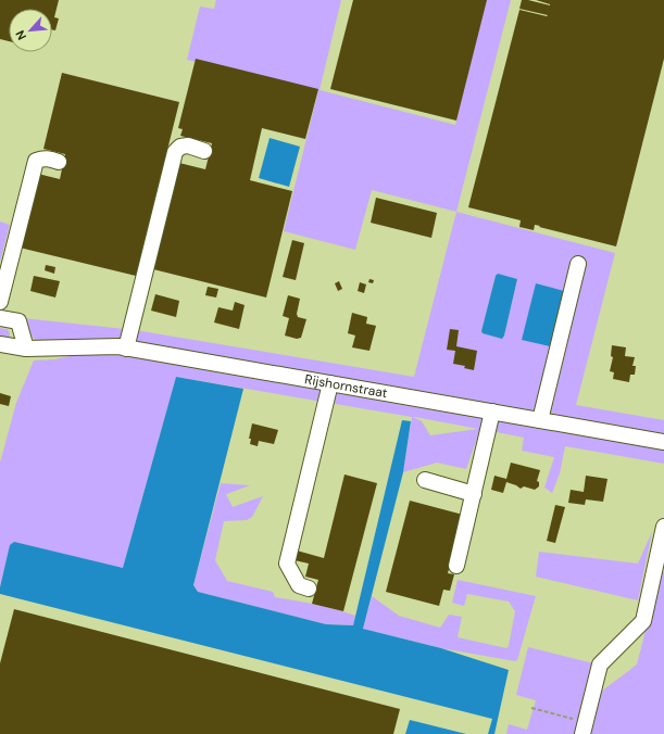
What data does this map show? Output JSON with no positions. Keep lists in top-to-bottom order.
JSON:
{
  "streets": {
    "street": ["Rijshornstraat"]
  },
  "north": "bottom left"
}
